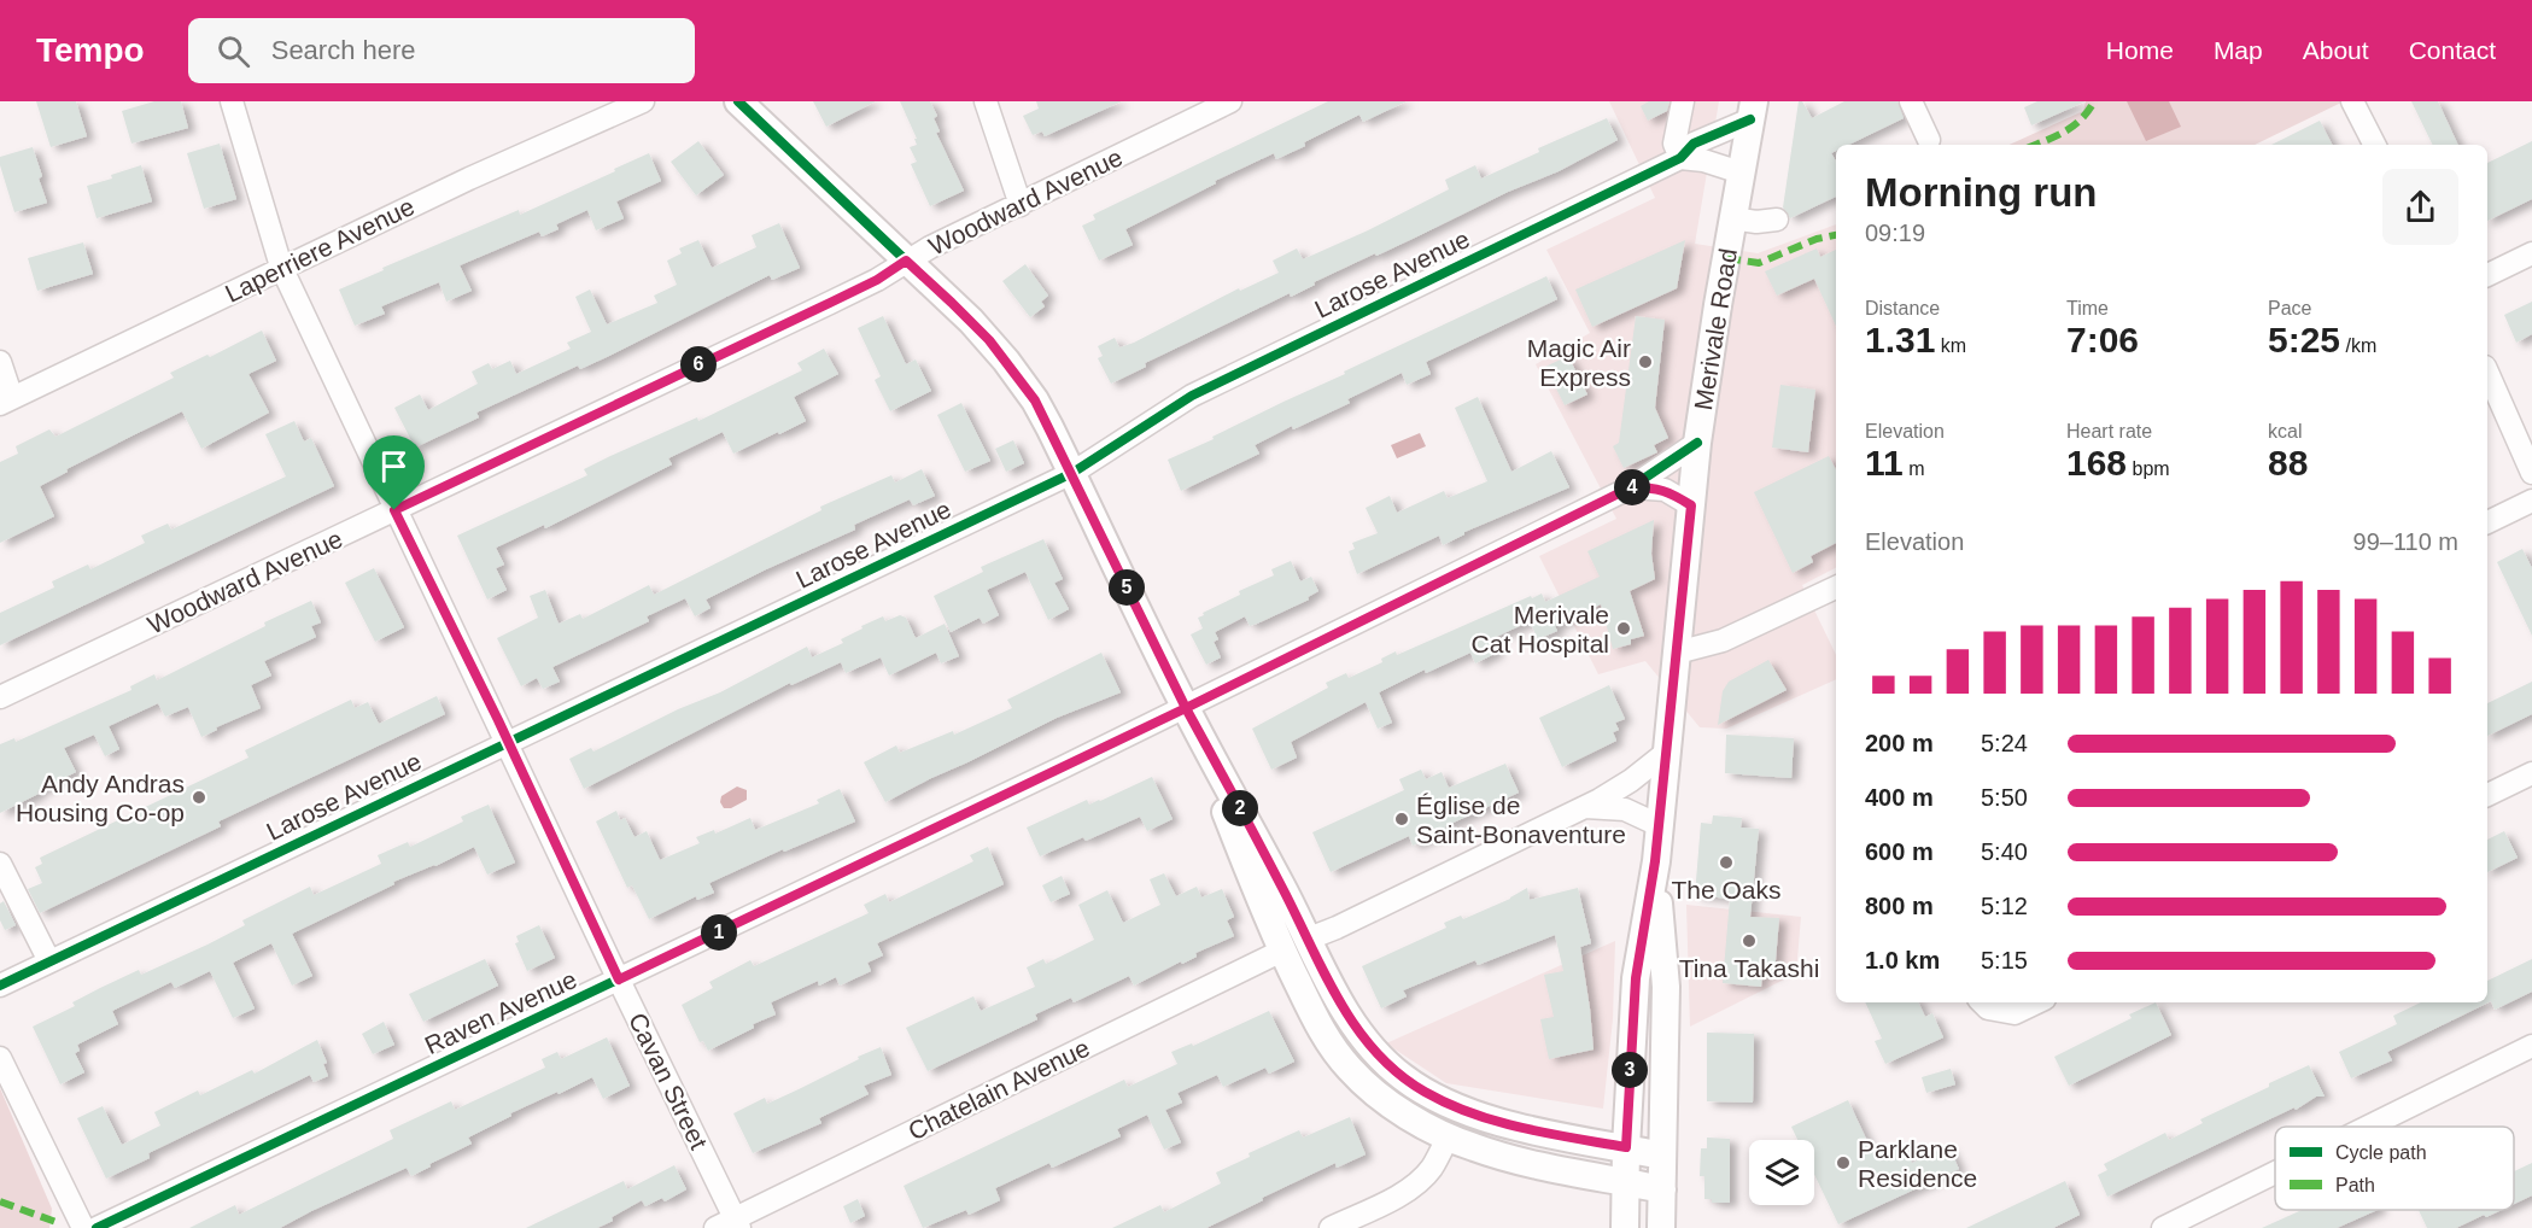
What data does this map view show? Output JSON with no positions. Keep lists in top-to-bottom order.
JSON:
{
  "streets": {
    "main road": ["Merivale Road"],
    "street": [
      "Woodward Avenue",
      "Laperriere Avenue",
      "Larose Avenue",
      "Raven Avenue",
      "Cavan Street",
      "Chatelain Avenue"
    ]
  },
  "crossings": [
    ["Woodward Avenue", "Cavan Street"],
    ["Laperriere Avenue", "Cavan Street"],
    ["Larose Avenue", "Merivale Road"],
    ["Larose Avenue", "Cavan Street"],
    ["Merivale Road", "Raven Avenue"],
    ["Raven Avenue", "Cavan Street"],
    ["Cavan Street", "Chatelain Avenue"]
  ],
  "places": [
    "Magic Air Express",
    "Merivale Cat Hospital",
    "Andy Andras Housing Co-op",
    "Église de Saint-Bonaventure",
    "The Oaks",
    "Tina Takashi",
    "Parklane Residence"
  ],
  "legend": ["Cycle path", "Path"],
  "page": {
    "header": "Tempo",
    "search": "Search here",
    "nav": [
      "Home",
      "Map",
      "About",
      "Contact"
    ],
    "heading": ["Morning run", "09:19"],
    "stats": [
      ["Distance", "1.31 km"],
      ["Time", "7:06"],
      ["Pace", "5:25 /km"],
      ["Elevation", "11 m"],
      ["Heart rate", "168 bpm"],
      ["kcal", "88"]
    ],
    "pins": [
      "6",
      "4",
      "5",
      "2",
      "1",
      "3"
    ],
    "chart": ["Elevation", "99–110 m"],
    "list": [
      {
        "name": "200 m",
        "note": "5:24"
      },
      {
        "name": "400 m",
        "note": "5:50"
      },
      {
        "name": "600 m",
        "note": "5:40"
      },
      {
        "name": "800 m",
        "note": "5:12"
      },
      {
        "name": "1.0 km",
        "note": "5:15"
      }
    ]
  }
}
